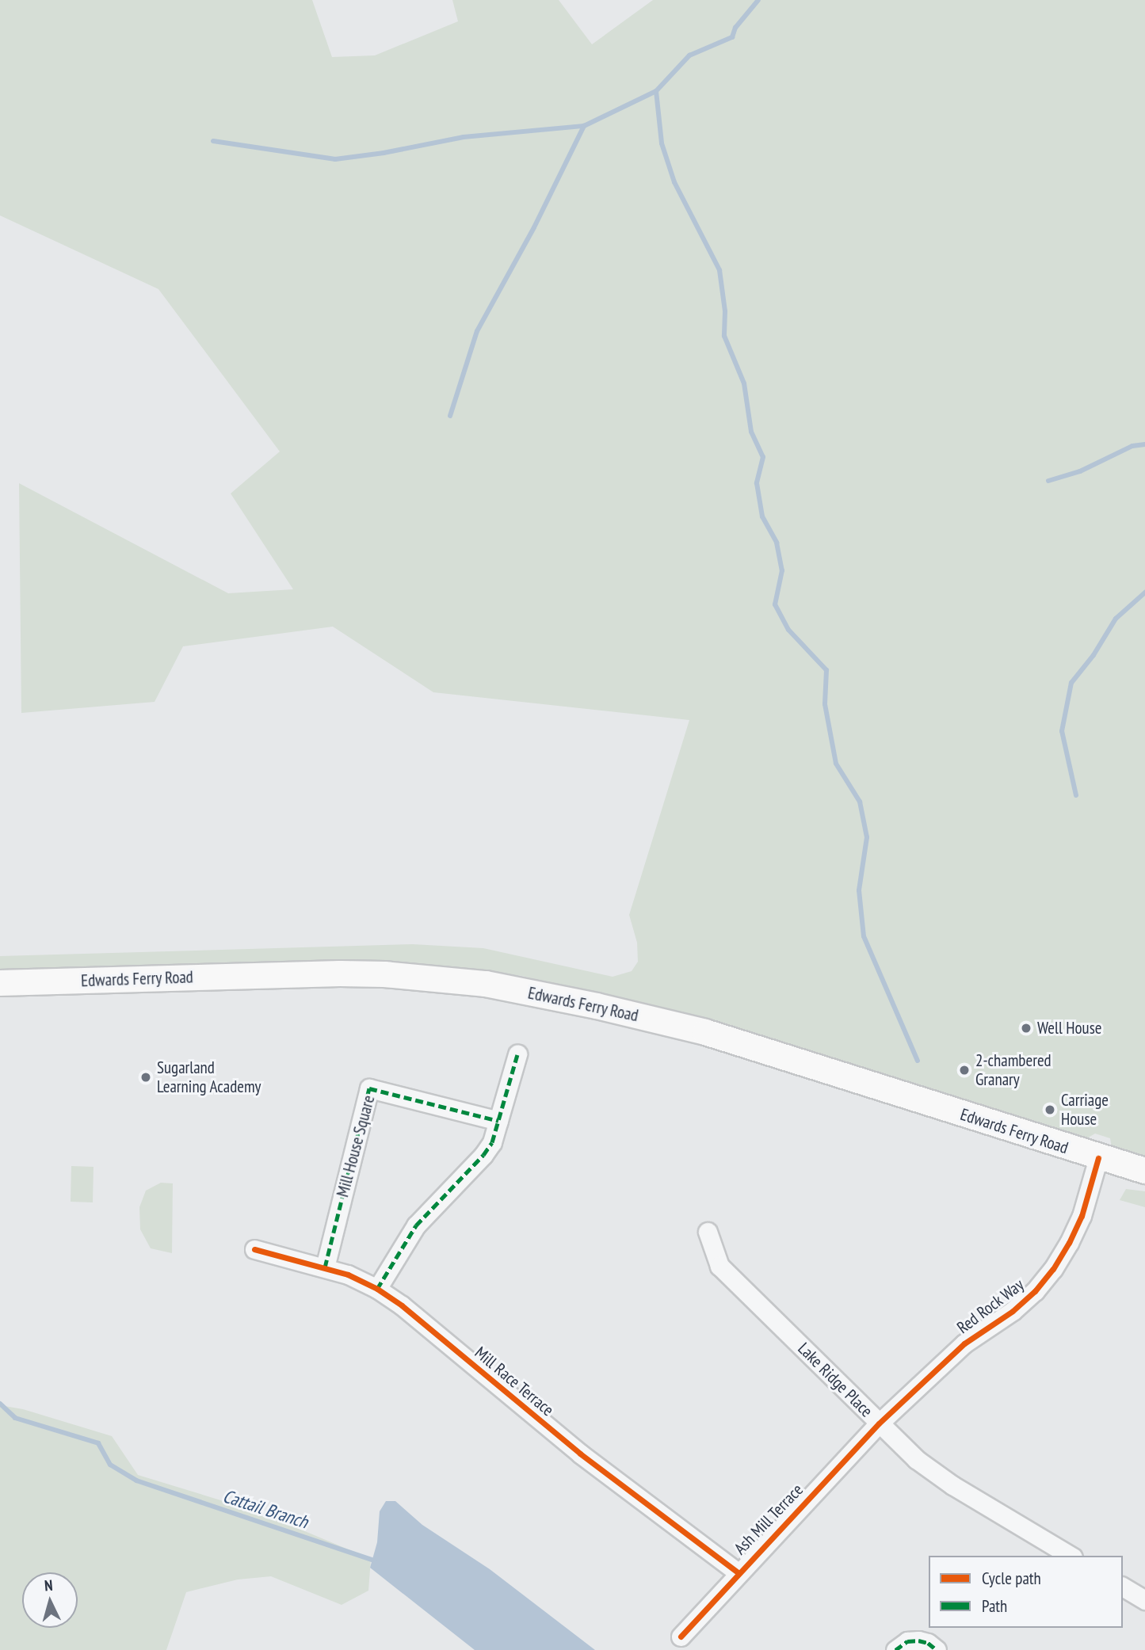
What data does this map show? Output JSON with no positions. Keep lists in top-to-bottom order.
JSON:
{
  "streets": {
    "main road": ["Edwards Ferry Road"],
    "street": [
      "Mill House Square",
      "Red Rock Way",
      "Lake Ridge Place",
      "Mill Race Terrace",
      "Ash Mill Terrace"
    ]
  },
  "crossings": [
    ["Edwards Ferry Road", "Red Rock Way"],
    ["Mill House Square", "Mill Race Terrace"],
    ["Red Rock Way", "Lake Ridge Place"],
    ["Red Rock Way", "Ash Mill Terrace"],
    ["Lake Ridge Place", "Ash Mill Terrace"],
    ["Mill Race Terrace", "Ash Mill Terrace"]
  ],
  "water": ["Cattail Branch"],
  "places": [
    "Well House",
    "2-chambered Granary",
    "Sugarland Learning Academy",
    "Carriage House"
  ],
  "legend": ["Cycle path", "Path"],
  "north": "top"
}
